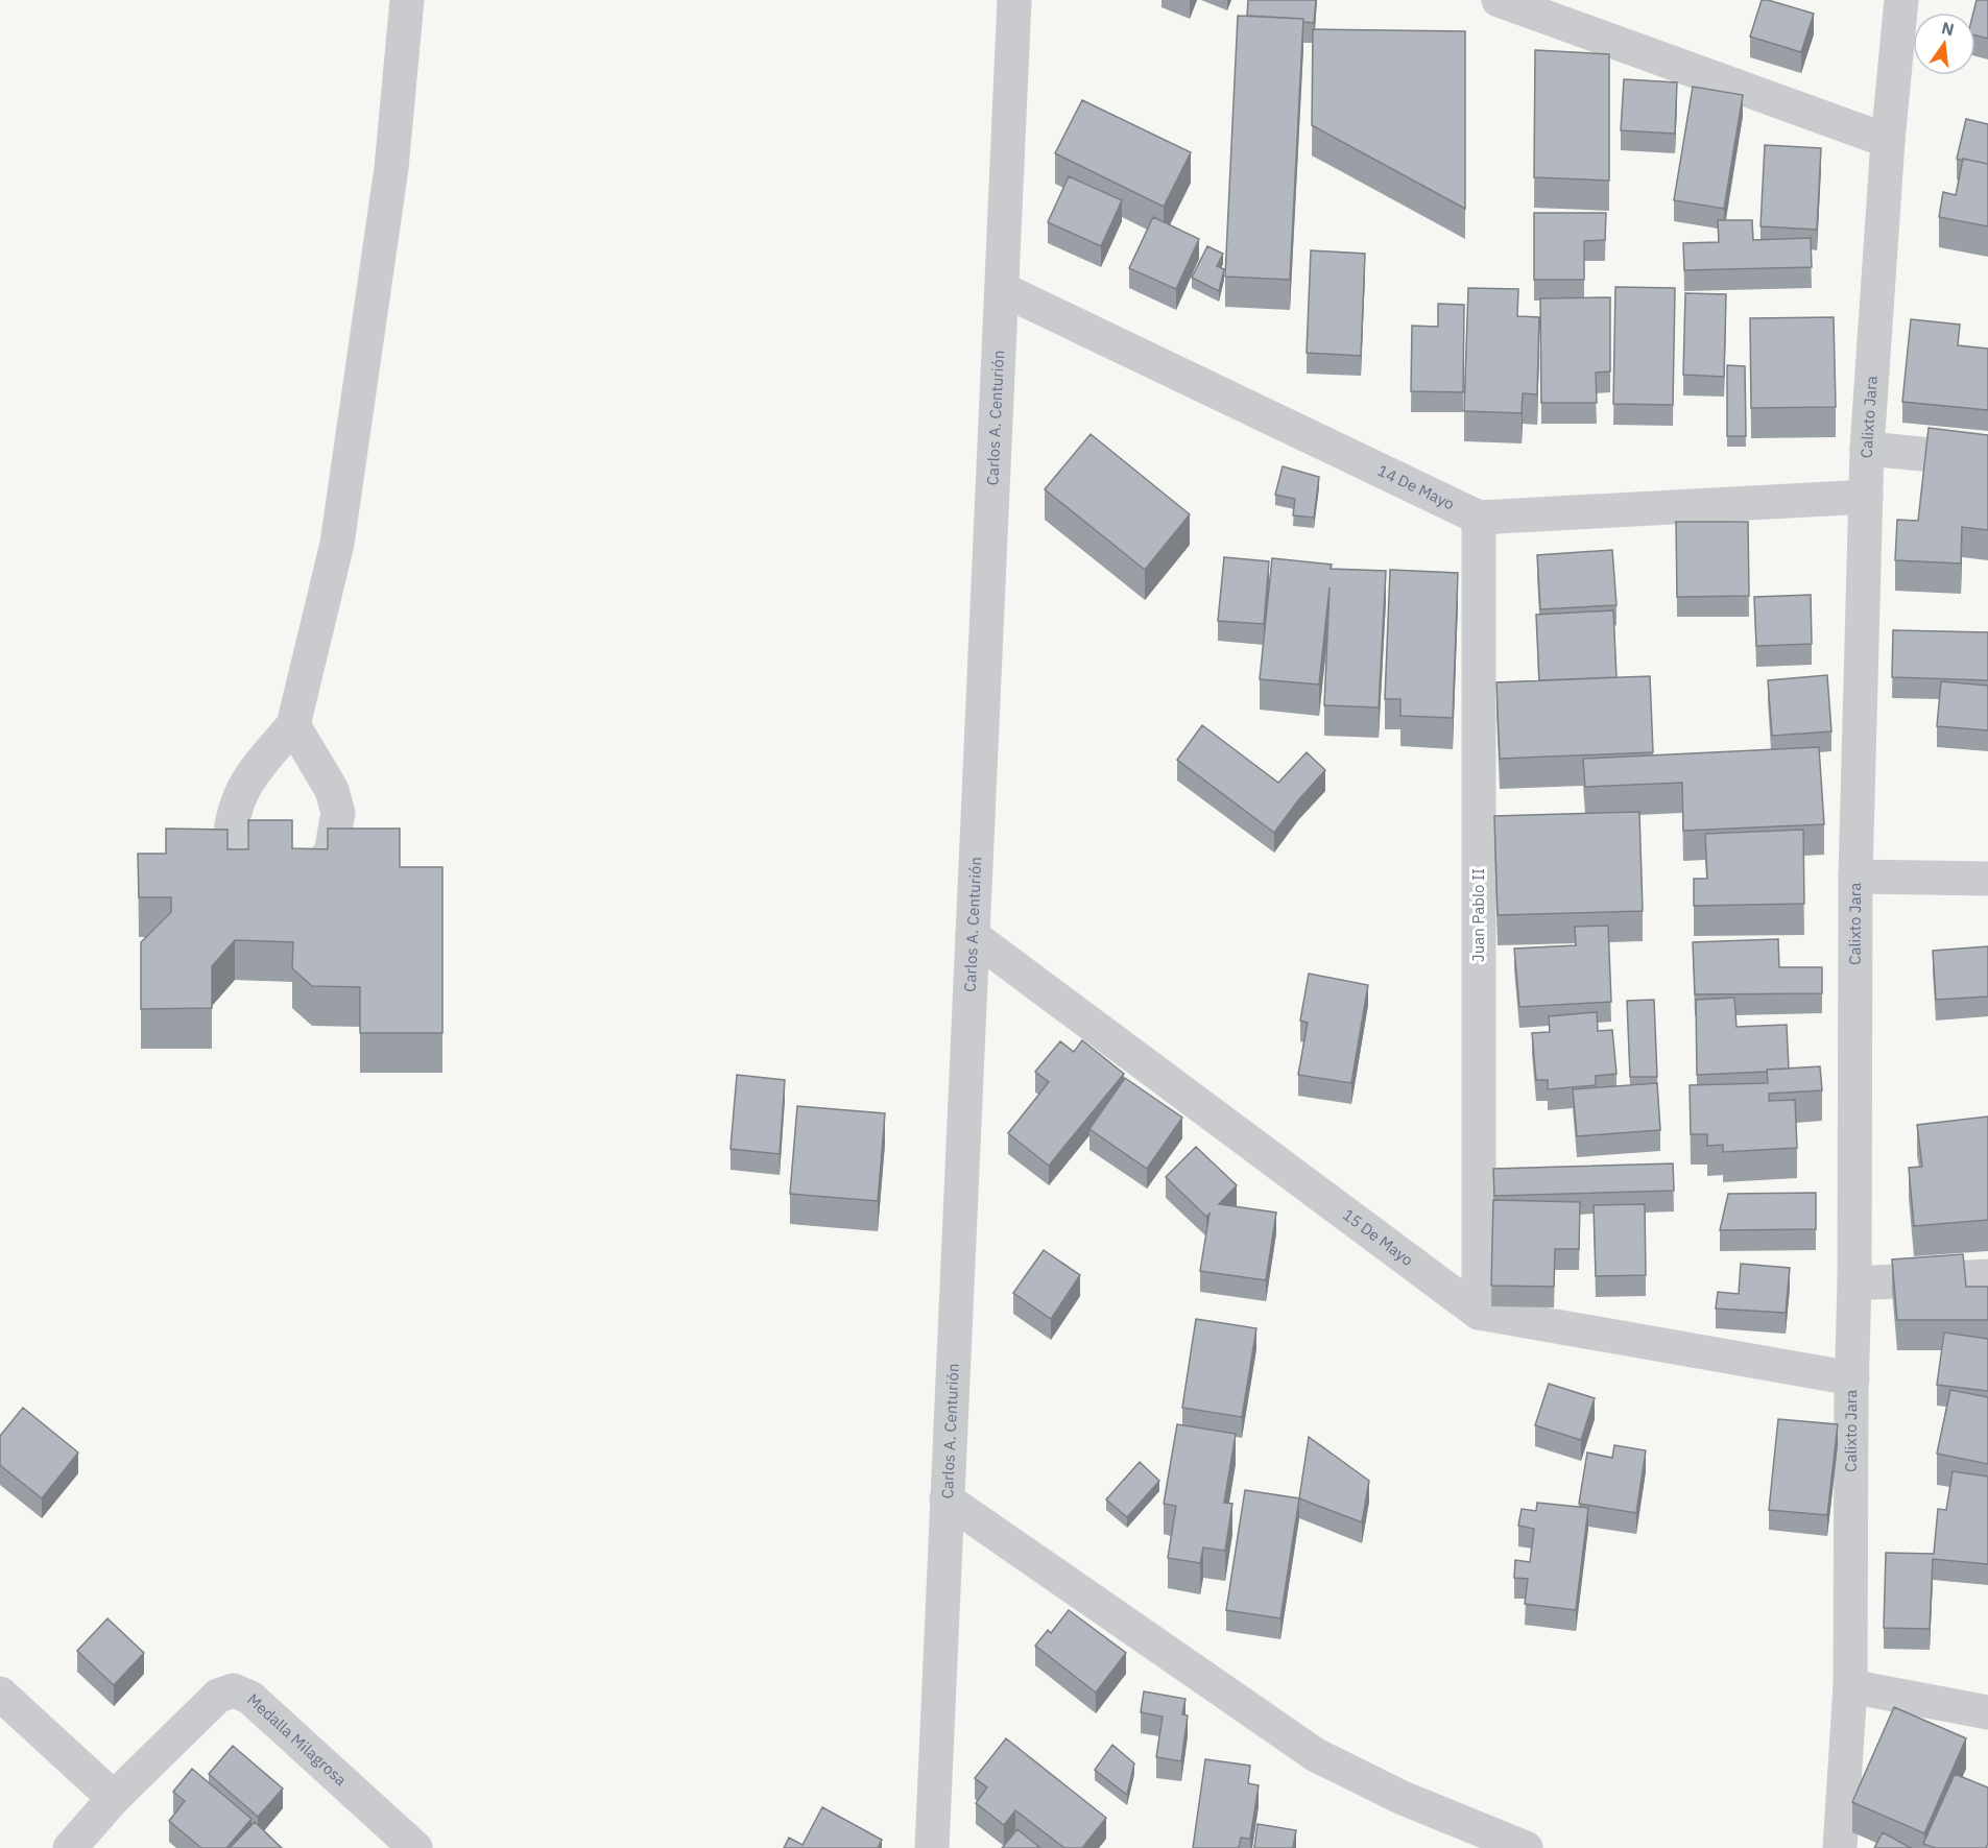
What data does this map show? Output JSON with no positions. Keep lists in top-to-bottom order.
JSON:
{
  "streets": {
    "street": [
      "Calixto Jara",
      "Carlos A. Centurión",
      "14 De Mayo",
      "Juan Pablo II",
      "15 De Mayo",
      "Medalla Milagrosa"
    ]
  },
  "crossings": [
    ["Calixto Jara", "14 De Mayo"],
    ["Calixto Jara", "15 De Mayo"],
    ["Carlos A. Centurión", "14 De Mayo"],
    ["Carlos A. Centurión", "15 De Mayo"],
    ["14 De Mayo", "Juan Pablo II"],
    ["Juan Pablo II", "15 De Mayo"]
  ],
  "north": "top"
}
